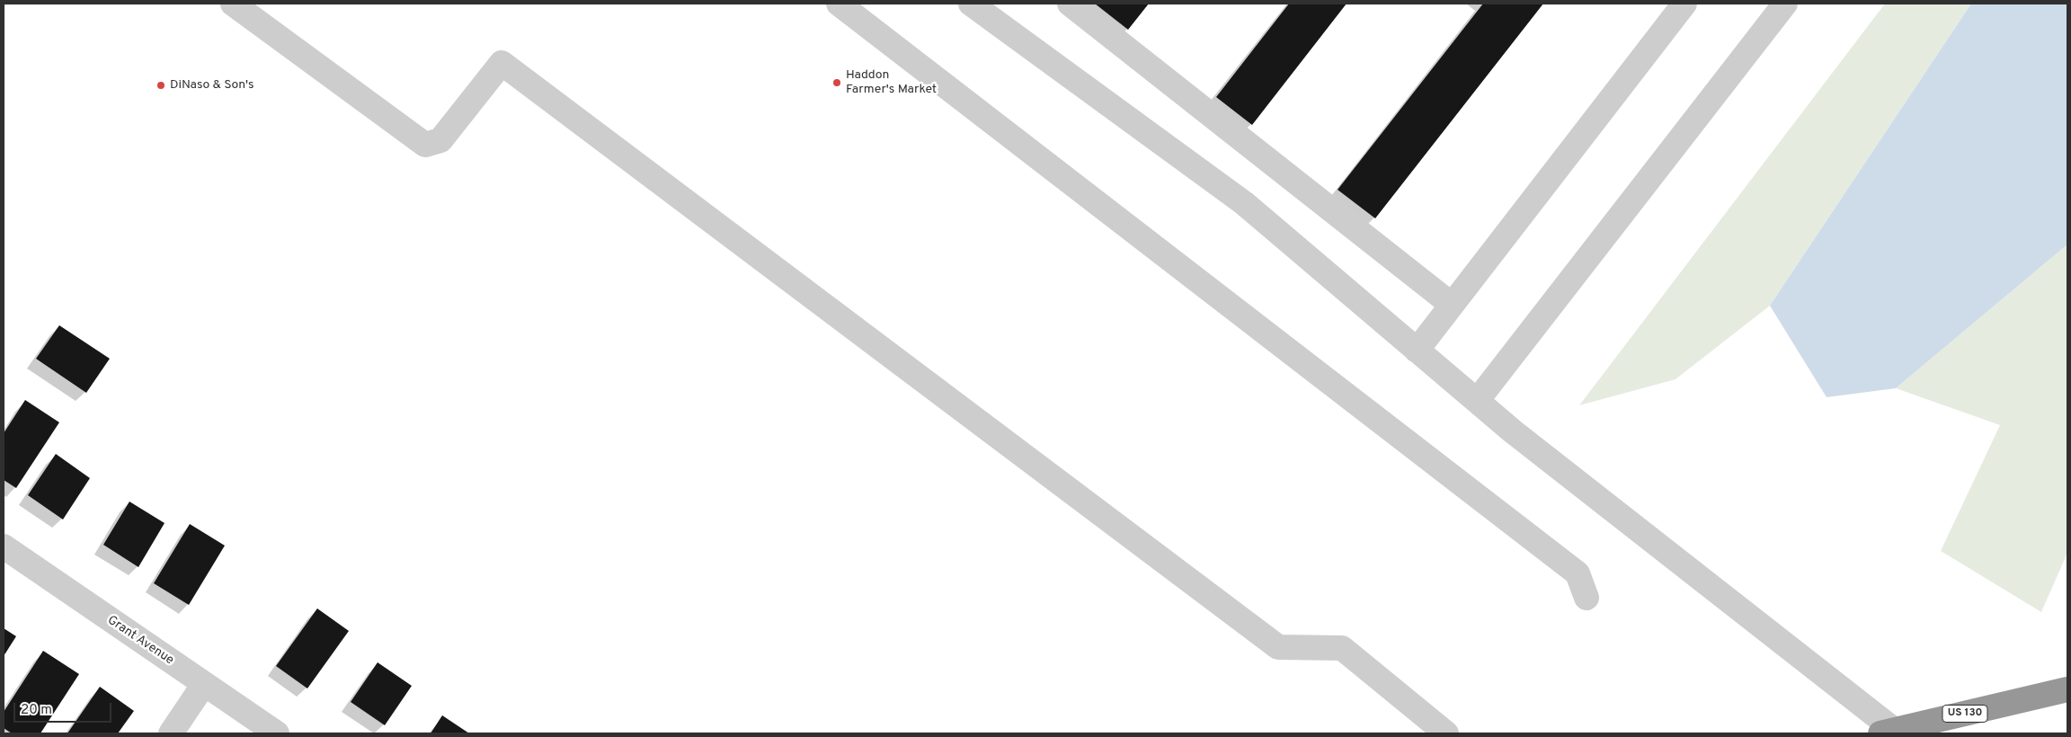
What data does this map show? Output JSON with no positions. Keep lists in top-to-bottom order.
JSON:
{
  "streets": {
    "highway": ["US 130"],
    "street": ["Grant Avenue"]
  },
  "places": ["Haddon Farmer's Market", "DiNaso & Son's"],
  "scale_bar": "20 m"
}
